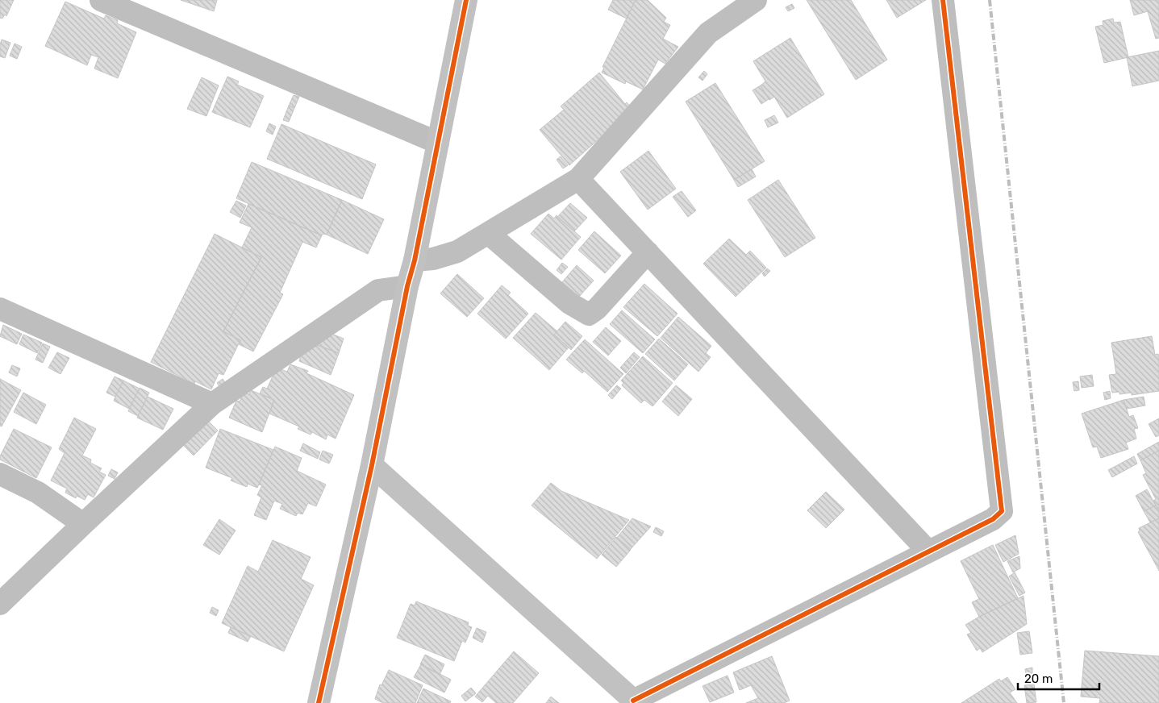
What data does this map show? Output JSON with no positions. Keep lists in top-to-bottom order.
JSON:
{
  "scale_bar": "20 m"
}
